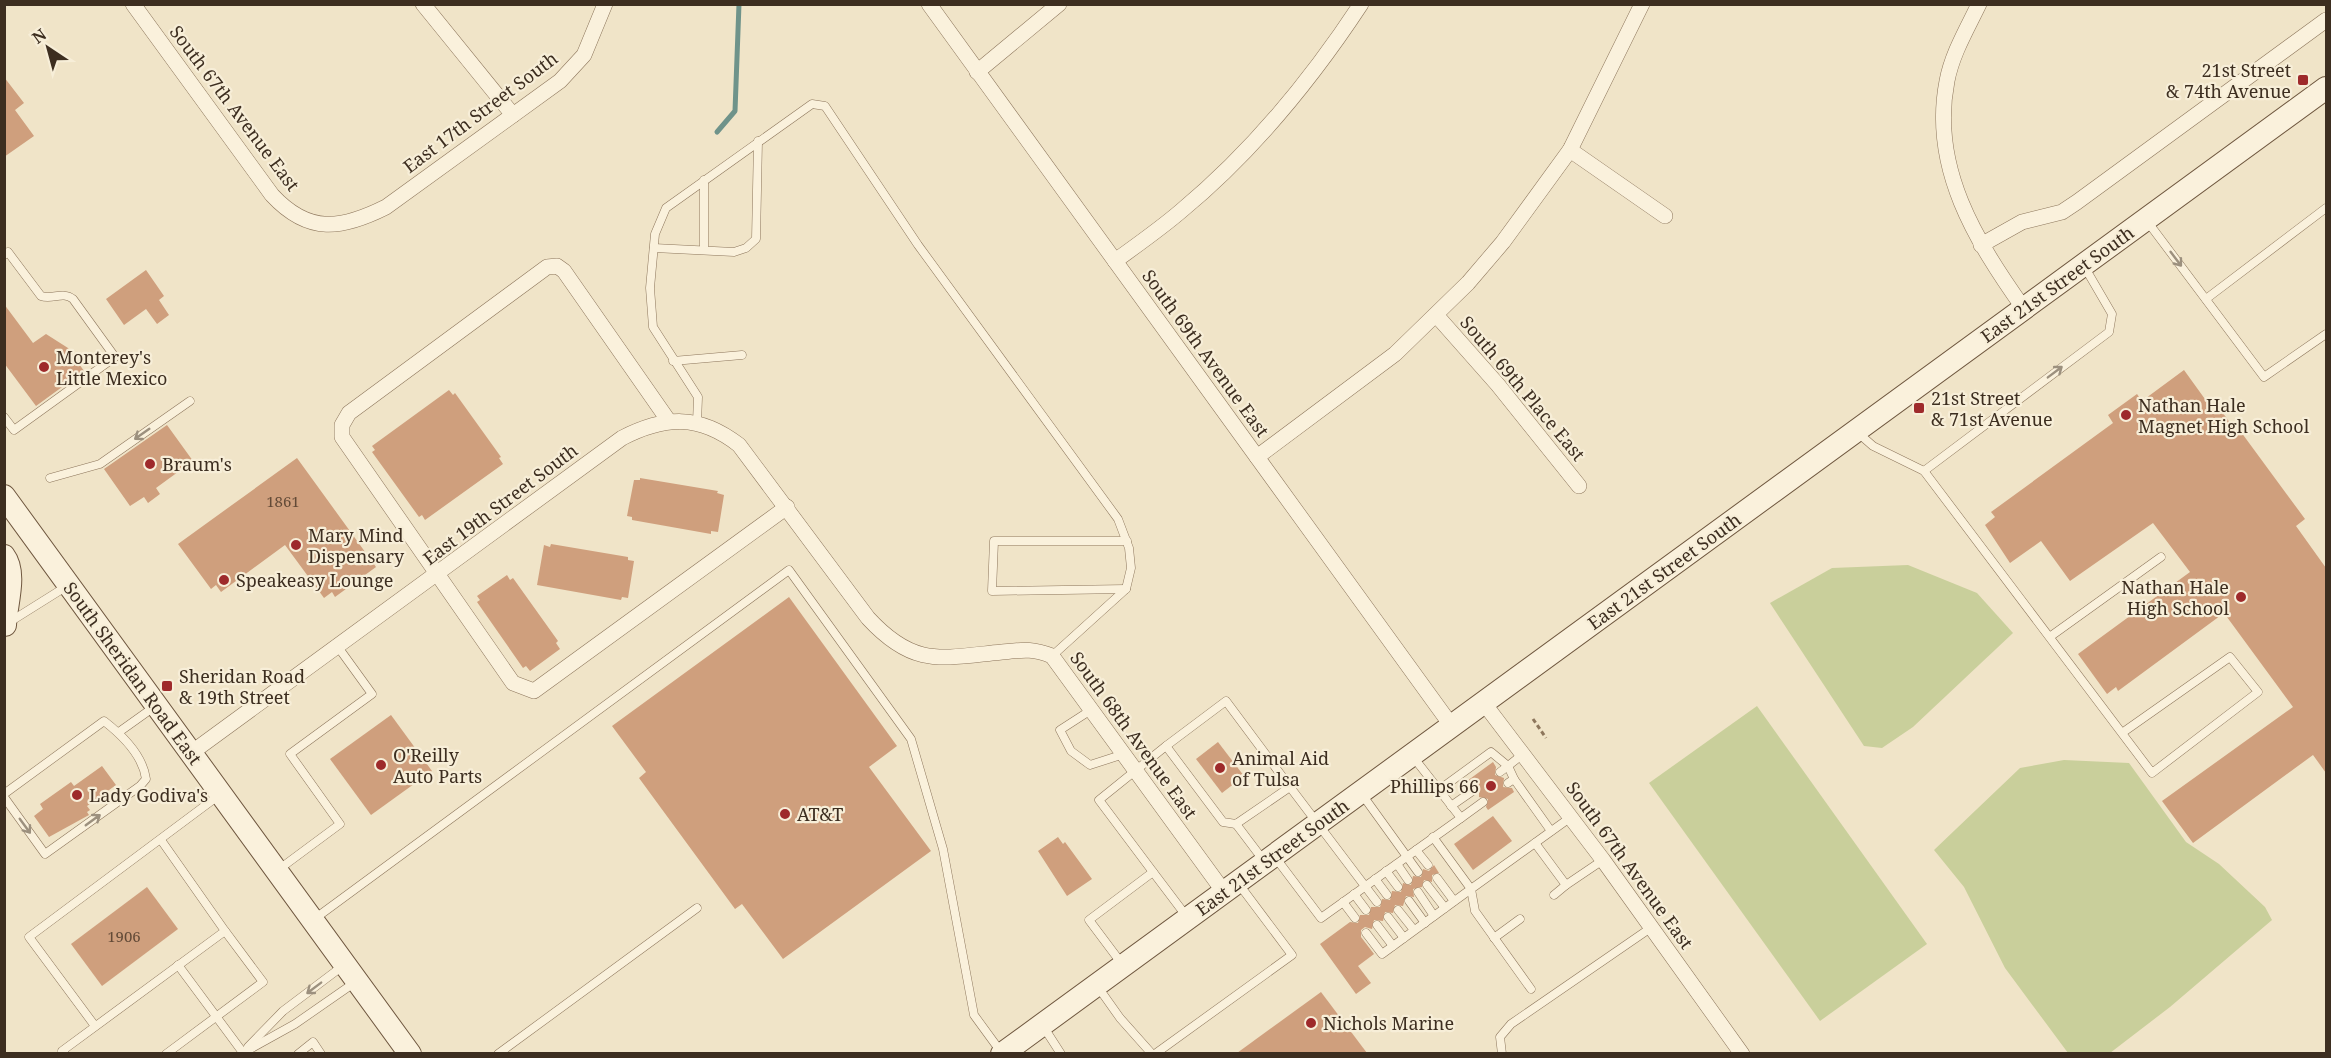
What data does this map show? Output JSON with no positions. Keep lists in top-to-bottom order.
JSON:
{
  "streets": {
    "main road": ["East 21st Street South", "South Sheridan Road East"],
    "street": [
      "South 67th Avenue East",
      "East 17th Street South",
      "South 69th Avenue East",
      "South 69th Place East",
      "East 19th Street South",
      "South 68th Avenue East"
    ]
  },
  "crossings": [
    ["South 67th Avenue East", "East 17th Street South"],
    ["South 67th Avenue East", "East 21st Street South"],
    ["East 21st Street South", "South 69th Avenue East"],
    ["East 21st Street South", "South 68th Avenue East"],
    ["East 19th Street South", "South Sheridan Road East"],
    ["East 19th Street South", "South 68th Avenue East"]
  ],
  "places": {
    "transit": ["21st Street & 74th Avenue", "21st Street & 71st Avenue", "Sheridan Road & 19th Street"],
    "other": [
      "Monterey's Little Mexico",
      "Nathan Hale Magnet High School",
      "Braum's",
      "Mary Mind Dispensary",
      "Speakeasy Lounge",
      "Nathan Hale High School",
      "O'Reilly Auto Parts",
      "Animal Aid of Tulsa",
      "Phillips 66",
      "Lady Godiva's",
      "AT&T",
      "Nichols Marine"
    ]
  },
  "house_numbers": ["1861", "1906"],
  "north": "top left"
}
